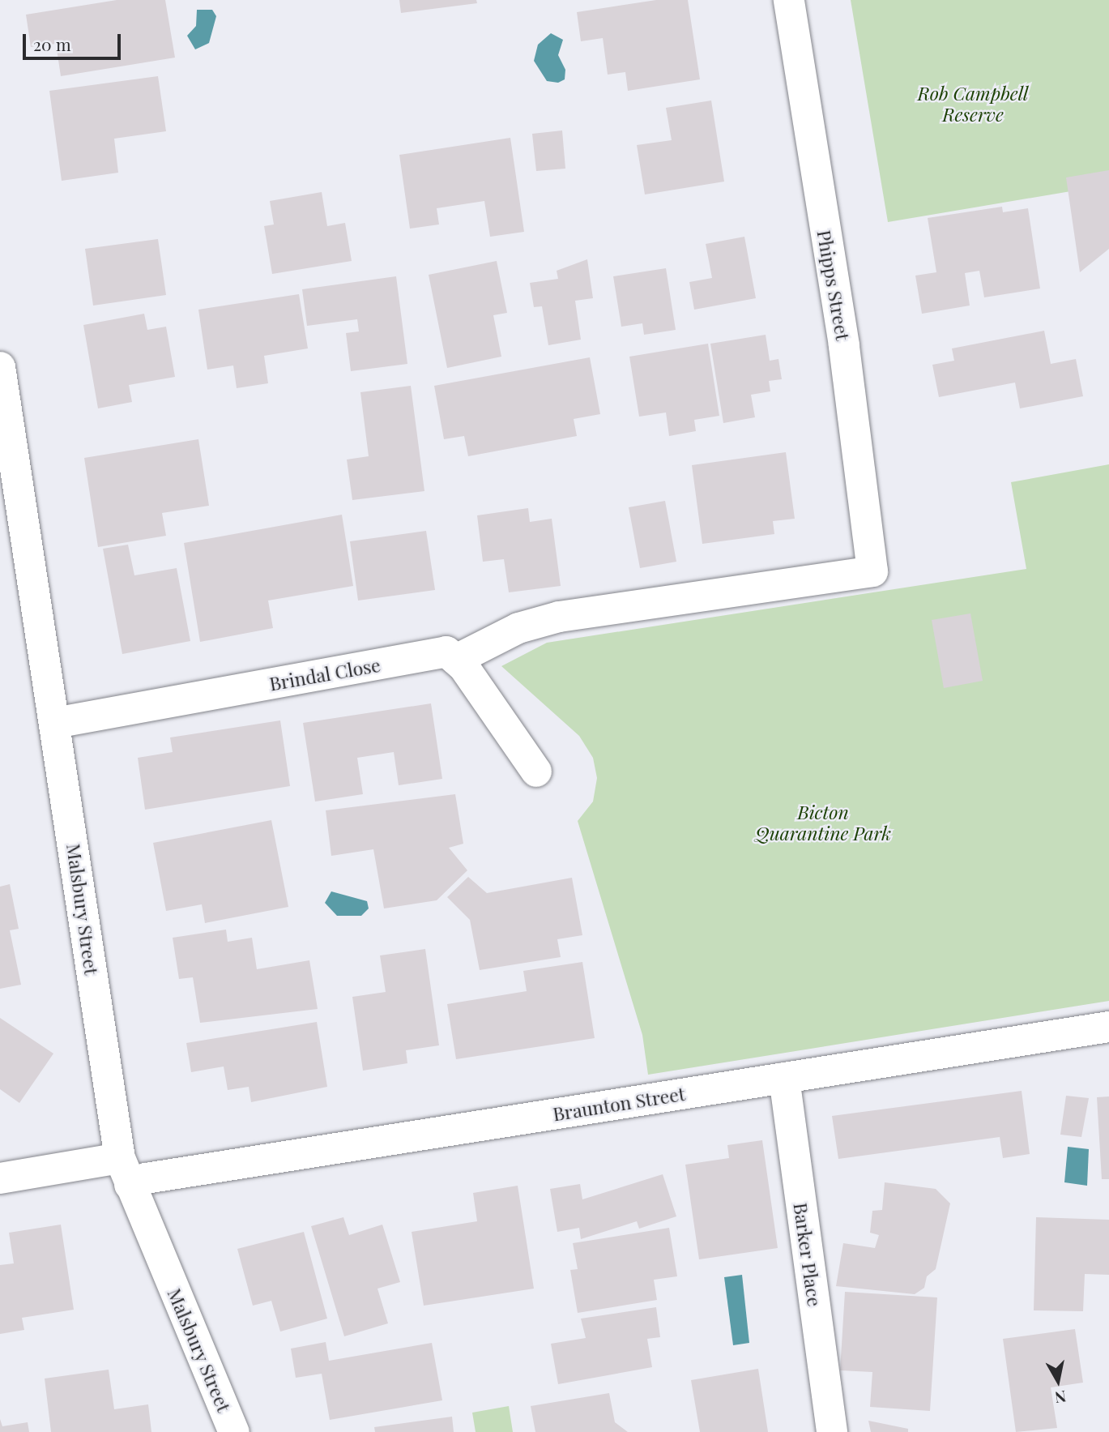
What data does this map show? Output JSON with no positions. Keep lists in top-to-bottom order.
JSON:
{
  "streets": {
    "street": [
      "Phipps Street",
      "Brindal Close",
      "Malsbury Street",
      "Braunton Street",
      "Barker Place"
    ]
  },
  "crossings": [
    ["Phipps Street", "Brindal Close"],
    ["Brindal Close", "Malsbury Street"],
    ["Malsbury Street", "Braunton Street"],
    ["Braunton Street", "Barker Place"]
  ],
  "parks": ["Rob Campbell Reserve", "Bicton Quarantine Park"],
  "scale_bar": "20 m",
  "north": "bottom"
}
